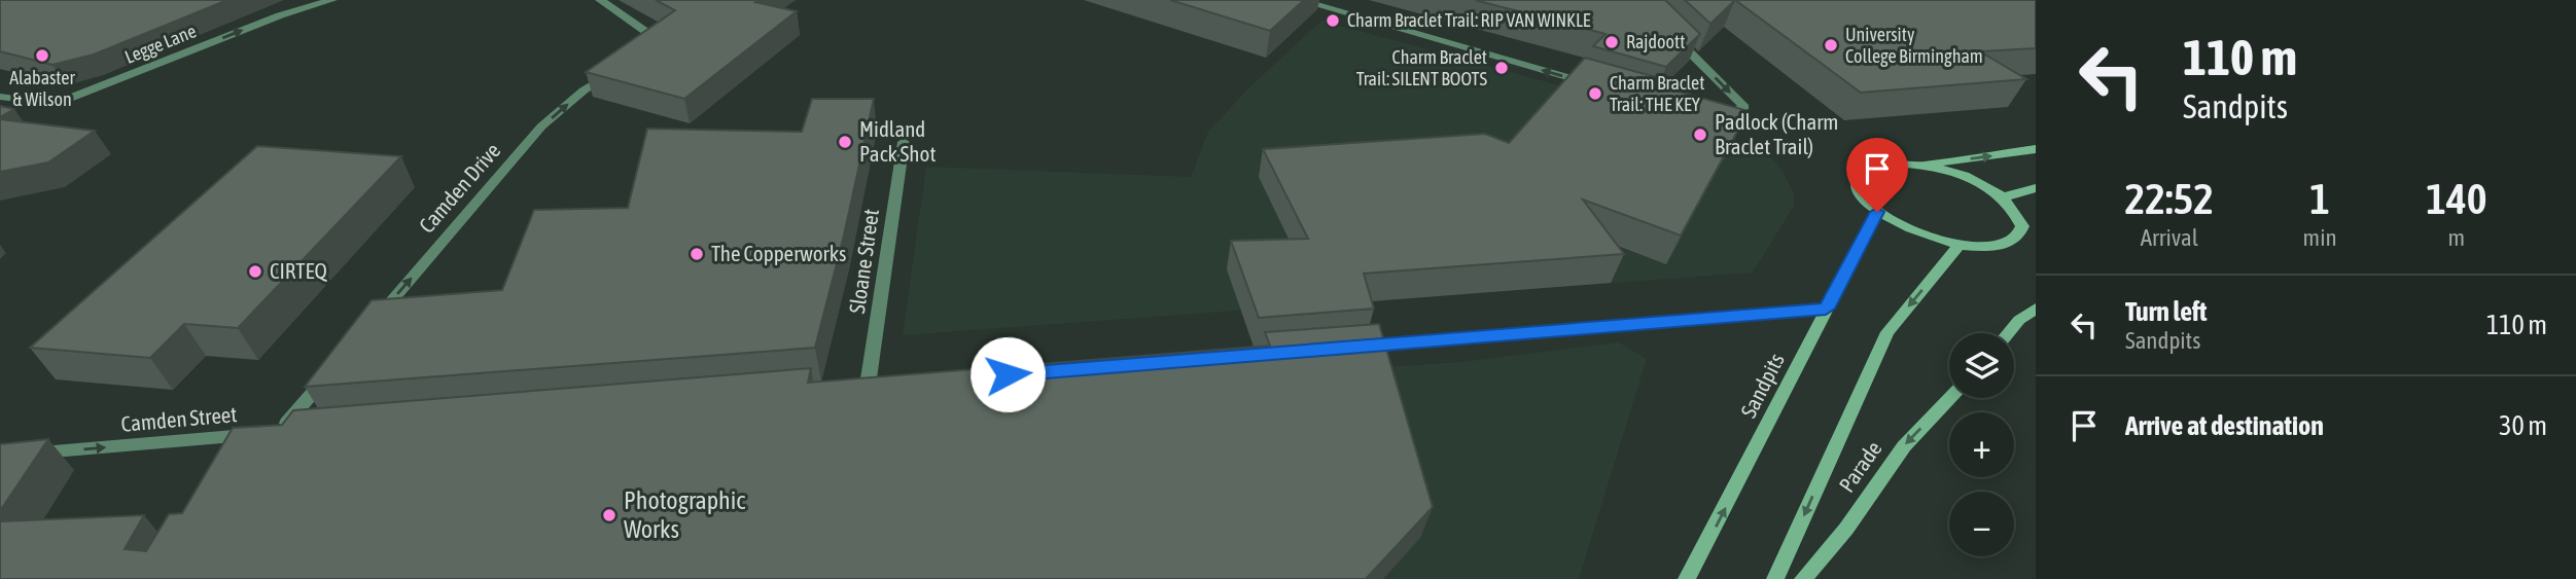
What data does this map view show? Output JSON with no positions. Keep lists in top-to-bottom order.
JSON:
{
  "streets": {
    "main road": ["Sandpits", "Parade"],
    "street": [
      "Legge Lane",
      "Camden Drive",
      "Sloane Street",
      "Camden Street"
    ]
  },
  "one_way": ["Legge Lane", "Camden Drive", "Camden Street"],
  "places": [
    "Charm Braclet Trail: RIP VAN WINKLE",
    "Rajdoott",
    "University College Birmingham",
    "Alabaster & Wilson",
    "Charm Braclet Trail: SILENT BOOTS",
    "Charm Braclet Trail: THE KEY",
    "Padlock (Charm Braclet Trail)",
    "Midland Pack Shot",
    "The Copperworks",
    "CIRTEQ",
    "Photographic Works"
  ],
  "page": {
    "turn": ["110 m", "Sandpits"],
    "eta": [
      "22:52",
      "Arrival",
      "1",
      "min",
      "140",
      "m"
    ],
    "list": [
      {
        "name": "Turn left",
        "note": "Sandpits",
        "value": "110 m"
      },
      {
        "name": "Arrive at destination",
        "value": "30 m"
      }
    ],
    "map_buttons": ["+", "−"]
  }
}
